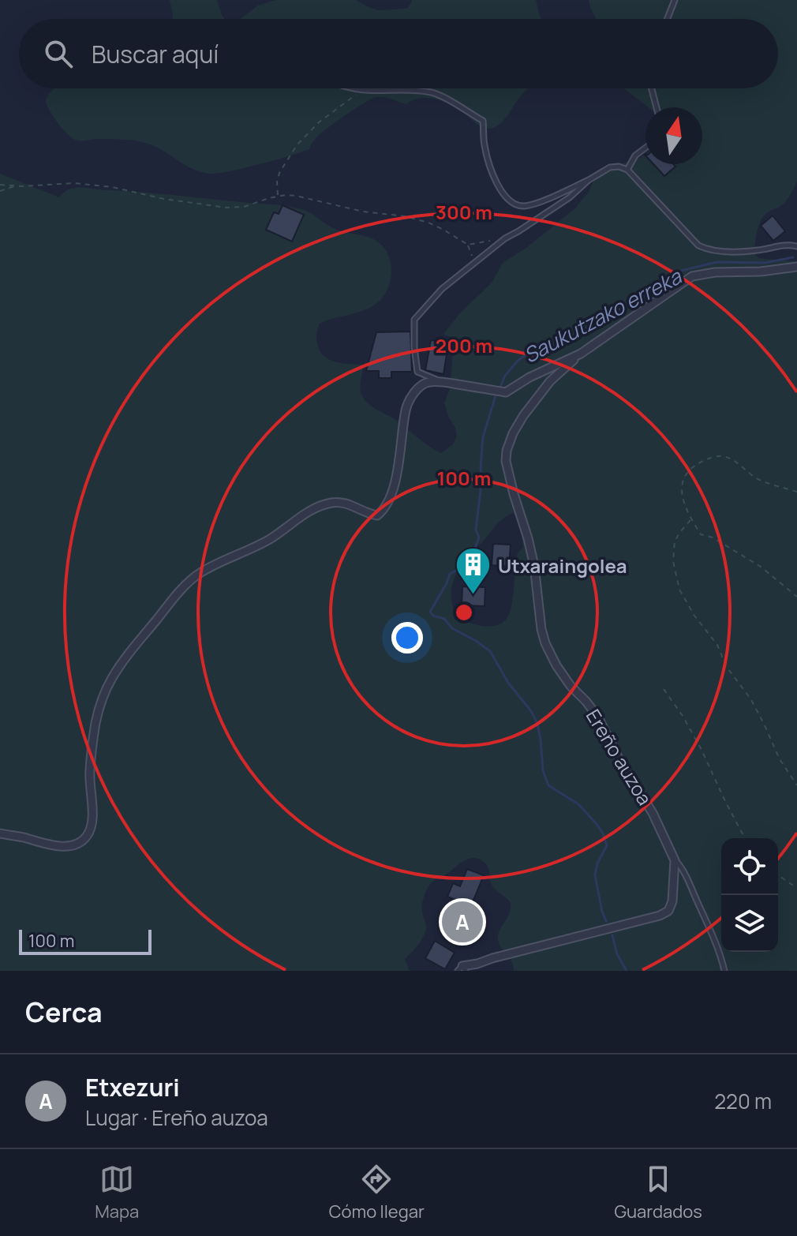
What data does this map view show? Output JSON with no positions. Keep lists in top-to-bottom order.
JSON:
{
  "streets": {
    "street": ["Ereño auzoa"]
  },
  "water": ["Saukutzako erreka"],
  "places": {
    "building": ["Utxaraingolea"]
  },
  "scale_bar": "100 m",
  "north": "top",
  "page": {
    "search": "Buscar aquí",
    "pins": "A",
    "scale": "100 m",
    "heading": "Cerca",
    "list": [
      {
        "mark": "A",
        "name": "Etxezuri",
        "note": "Lugar · Ereño auzoa",
        "value": "220 m"
      }
    ],
    "nav": ["Mapa", "Cómo llegar", "Guardados"]
  },
  "rings": ["300 m", "200 m", "100 m"]
}
